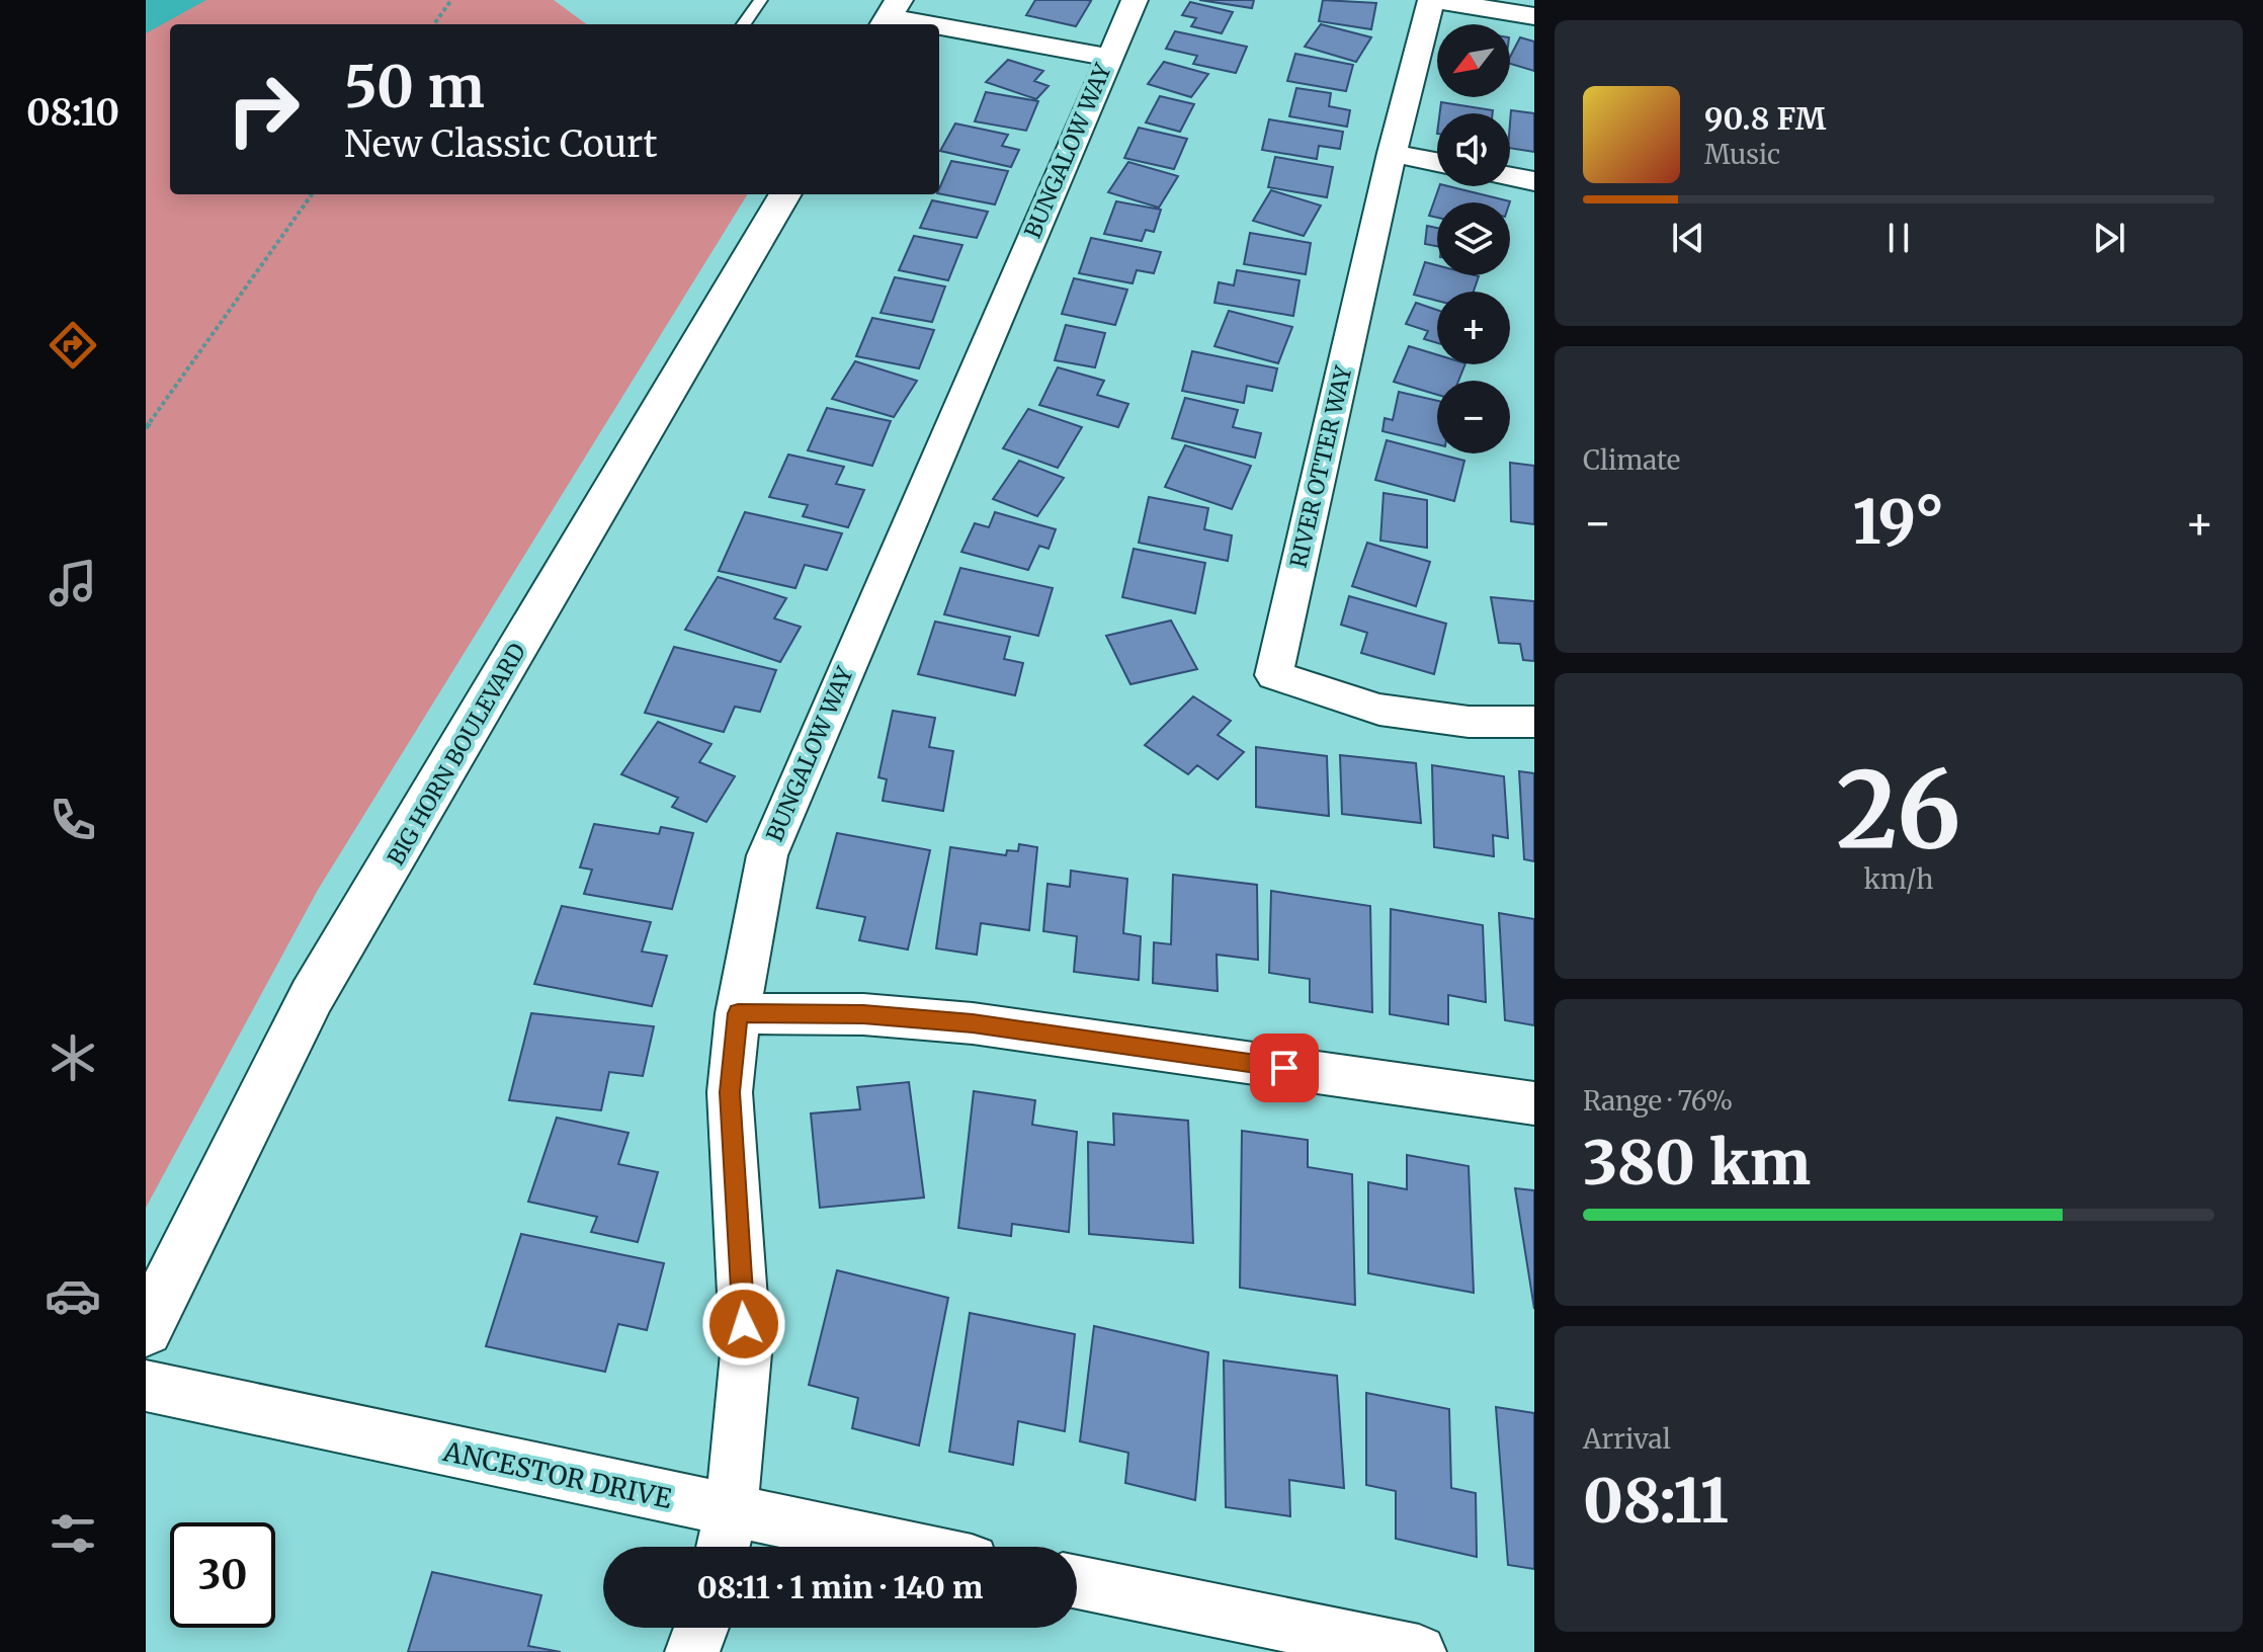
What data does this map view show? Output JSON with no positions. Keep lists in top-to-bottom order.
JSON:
{
  "streets": {
    "main road": ["BIG HORN BOULEVARD"],
    "street": ["BUNGALOW WAY", "RIVER OTTER WAY", "ANCESTOR DRIVE"]
  },
  "crossings": [
    ["BUNGALOW WAY", "ANCESTOR DRIVE"]
  ],
  "north": "bottom left",
  "page": {
    "tabs": "08:10",
    "map_buttons": ["+", "−"],
    "turn": ["50 m", "New Classic Court"],
    "song": ["90.8 FM", "Music"],
    "tile": [
      "Climate",
      ["26", "km/h"],
      ["Range · 76%", "380 km"],
      ["Arrival", "08:11"]
    ],
    "heat": ["−", "19°", "+"],
    "limit": "30",
    "trip": "08:11 · 1 min · 140 m"
  }
}
